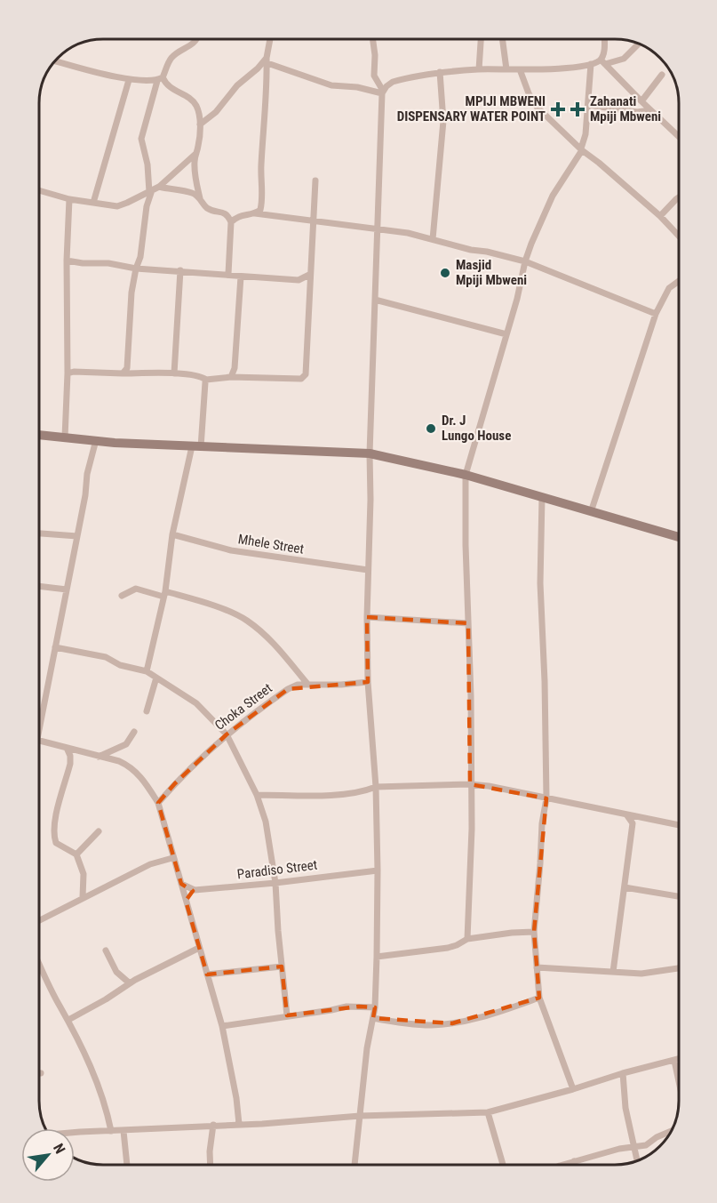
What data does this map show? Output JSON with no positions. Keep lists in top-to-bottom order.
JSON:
{
  "streets": {
    "street": ["Mhele Street", "Choka Street", "Paradiso Street"]
  },
  "places": {
    "health": ["MPIJI MBWENI DISPENSARY WATER POINT", "Zahanati Mpiji Mbweni"],
    "other": ["Masjid Mpiji Mbweni", "Dr. J Lungo House"]
  },
  "north": "top right"
}
